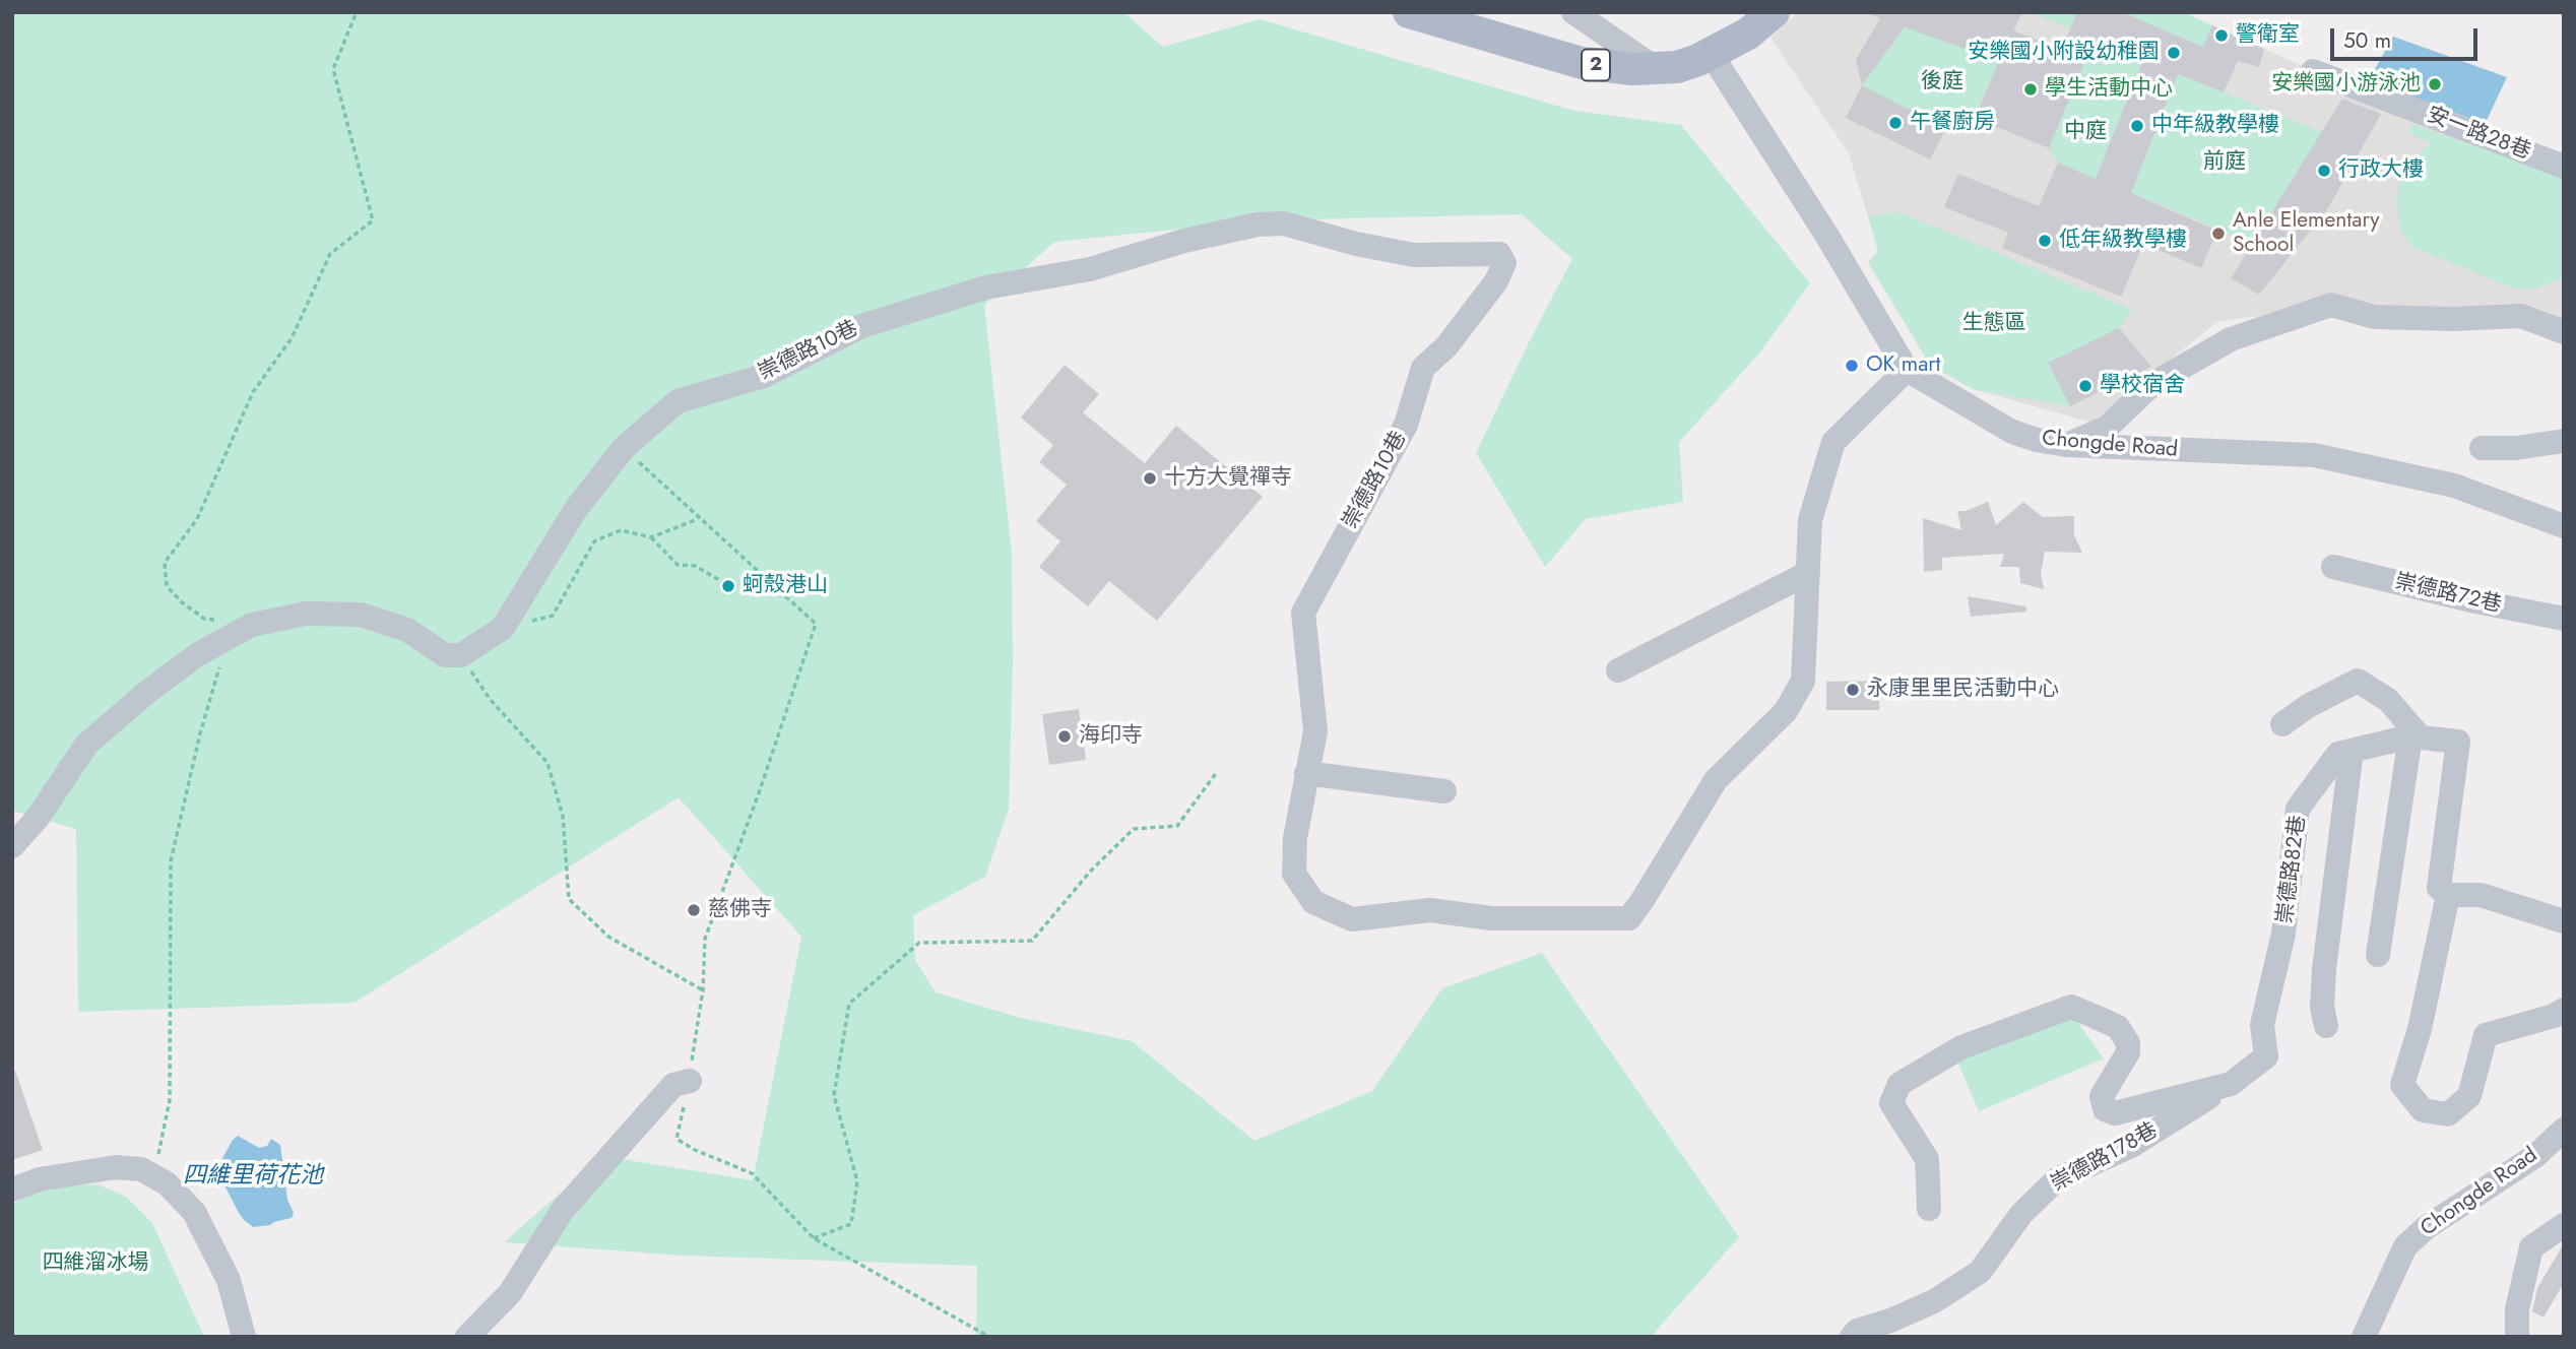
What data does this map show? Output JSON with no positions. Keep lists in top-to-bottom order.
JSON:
{
  "streets": {
    "main road": ["2"],
    "street": [
      "安一路28巷",
      "崇德路10巷",
      "Chongde Road",
      "崇德路72巷",
      "崇德路82巷",
      "崇德路178巷"
    ]
  },
  "crossings": [
    ["2", "Chongde Road"],
    ["崇德路10巷", "Chongde Road"],
    ["崇德路82巷", "崇德路178巷"]
  ],
  "water": ["四維里荷花池"],
  "parks": [
    "後庭",
    "中庭",
    "前庭",
    "生態區",
    "四維溜冰場"
  ],
  "places": [
    "警衛室",
    "安樂國小附設幼稚園",
    "安樂國小游泳池",
    "學生活動中心",
    "午餐廚房",
    "中年級教學樓",
    "行政大樓",
    "Anle Elementary School",
    "低年級教學樓",
    "OK mart",
    "學校宿舍",
    "十方大覺禪寺",
    "蚵殼港山",
    "永康里里民活動中心",
    "海印寺",
    "慈佛寺"
  ],
  "scale_bar": "50 m"
}
